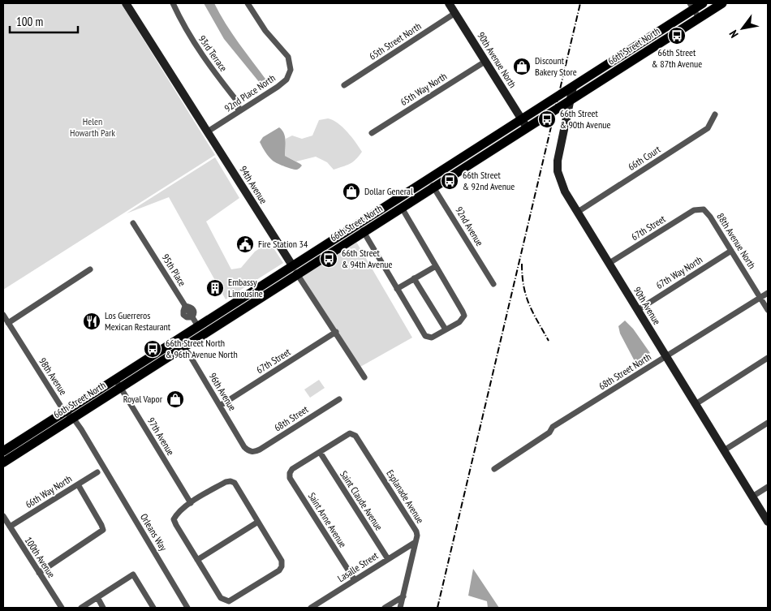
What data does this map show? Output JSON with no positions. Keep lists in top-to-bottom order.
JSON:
{
  "streets": {
    "main road": ["66th Street North"],
    "street": [
      "65th Street North",
      "93rd Terrace",
      "90th Avenue North",
      "65th Way North",
      "92nd Place North",
      "66th Court",
      "94th Avenue",
      "92nd Avenue",
      "67th Street",
      "88th Avenue North",
      "95th Place",
      "67th Way North",
      "90th Avenue",
      "68th Street North",
      "98th Avenue",
      "96th Avenue",
      "68th Street",
      "97th Avenue",
      "66th Way North",
      "Esplanade Avenue",
      "Saint Claude Avenue",
      "Saint Anne Avenue",
      "Orleans Way",
      "100th Avenue",
      "Lasalle Street"
    ]
  },
  "crossings": [
    ["65th Street North", "90th Avenue North"],
    ["66th Street North", "90th Avenue North"],
    ["66th Street North", "94th Avenue"],
    ["66th Street North", "92nd Avenue"],
    ["66th Street North", "95th Place"],
    ["66th Street North", "90th Avenue"],
    ["66th Street North", "98th Avenue"],
    ["66th Street North", "96th Avenue"],
    ["66th Street North", "97th Avenue"],
    ["93rd Terrace", "92nd Place North"],
    ["90th Avenue North", "65th Way North"],
    ["92nd Place North", "94th Avenue"],
    ["66th Court", "90th Avenue"],
    ["94th Avenue", "67th Street"],
    ["67th Street", "88th Avenue North"],
    ["67th Street", "90th Avenue"],
    ["67th Street", "96th Avenue"],
    ["88th Avenue North", "67th Way North"],
    ["88th Avenue North", "68th Street North"],
    ["67th Way North", "90th Avenue"],
    ["90th Avenue", "68th Street North"],
    ["98th Avenue", "Orleans Way"],
    ["96th Avenue", "68th Street"],
    ["66th Way North", "100th Avenue"],
    ["Esplanade Avenue", "Saint Claude Avenue"],
    ["Esplanade Avenue", "Saint Anne Avenue"],
    ["Esplanade Avenue", "Lasalle Street"],
    ["Saint Claude Avenue", "Saint Anne Avenue"],
    ["Saint Claude Avenue", "Lasalle Street"],
    ["Saint Anne Avenue", "Lasalle Street"]
  ],
  "parks": ["Helen Howarth Park"],
  "places": {
    "bus stop": [
      "66th Street & 87th Avenue",
      "66th Street & 90th Avenue",
      "66th Street & 92nd Avenue",
      "66th Street & 94th Avenue",
      "66th Street North & 96th Avenue North"
    ],
    "shop": ["Discount Bakery Store", "Dollar General", "Royal Vapor"],
    "public building": ["Fire Station 34"],
    "building": ["Embassy Limousine"],
    "restaurant": ["Los Guerreros Mexican Restaurant"]
  },
  "scale_bar": "100 m",
  "north": "bottom left"
}
